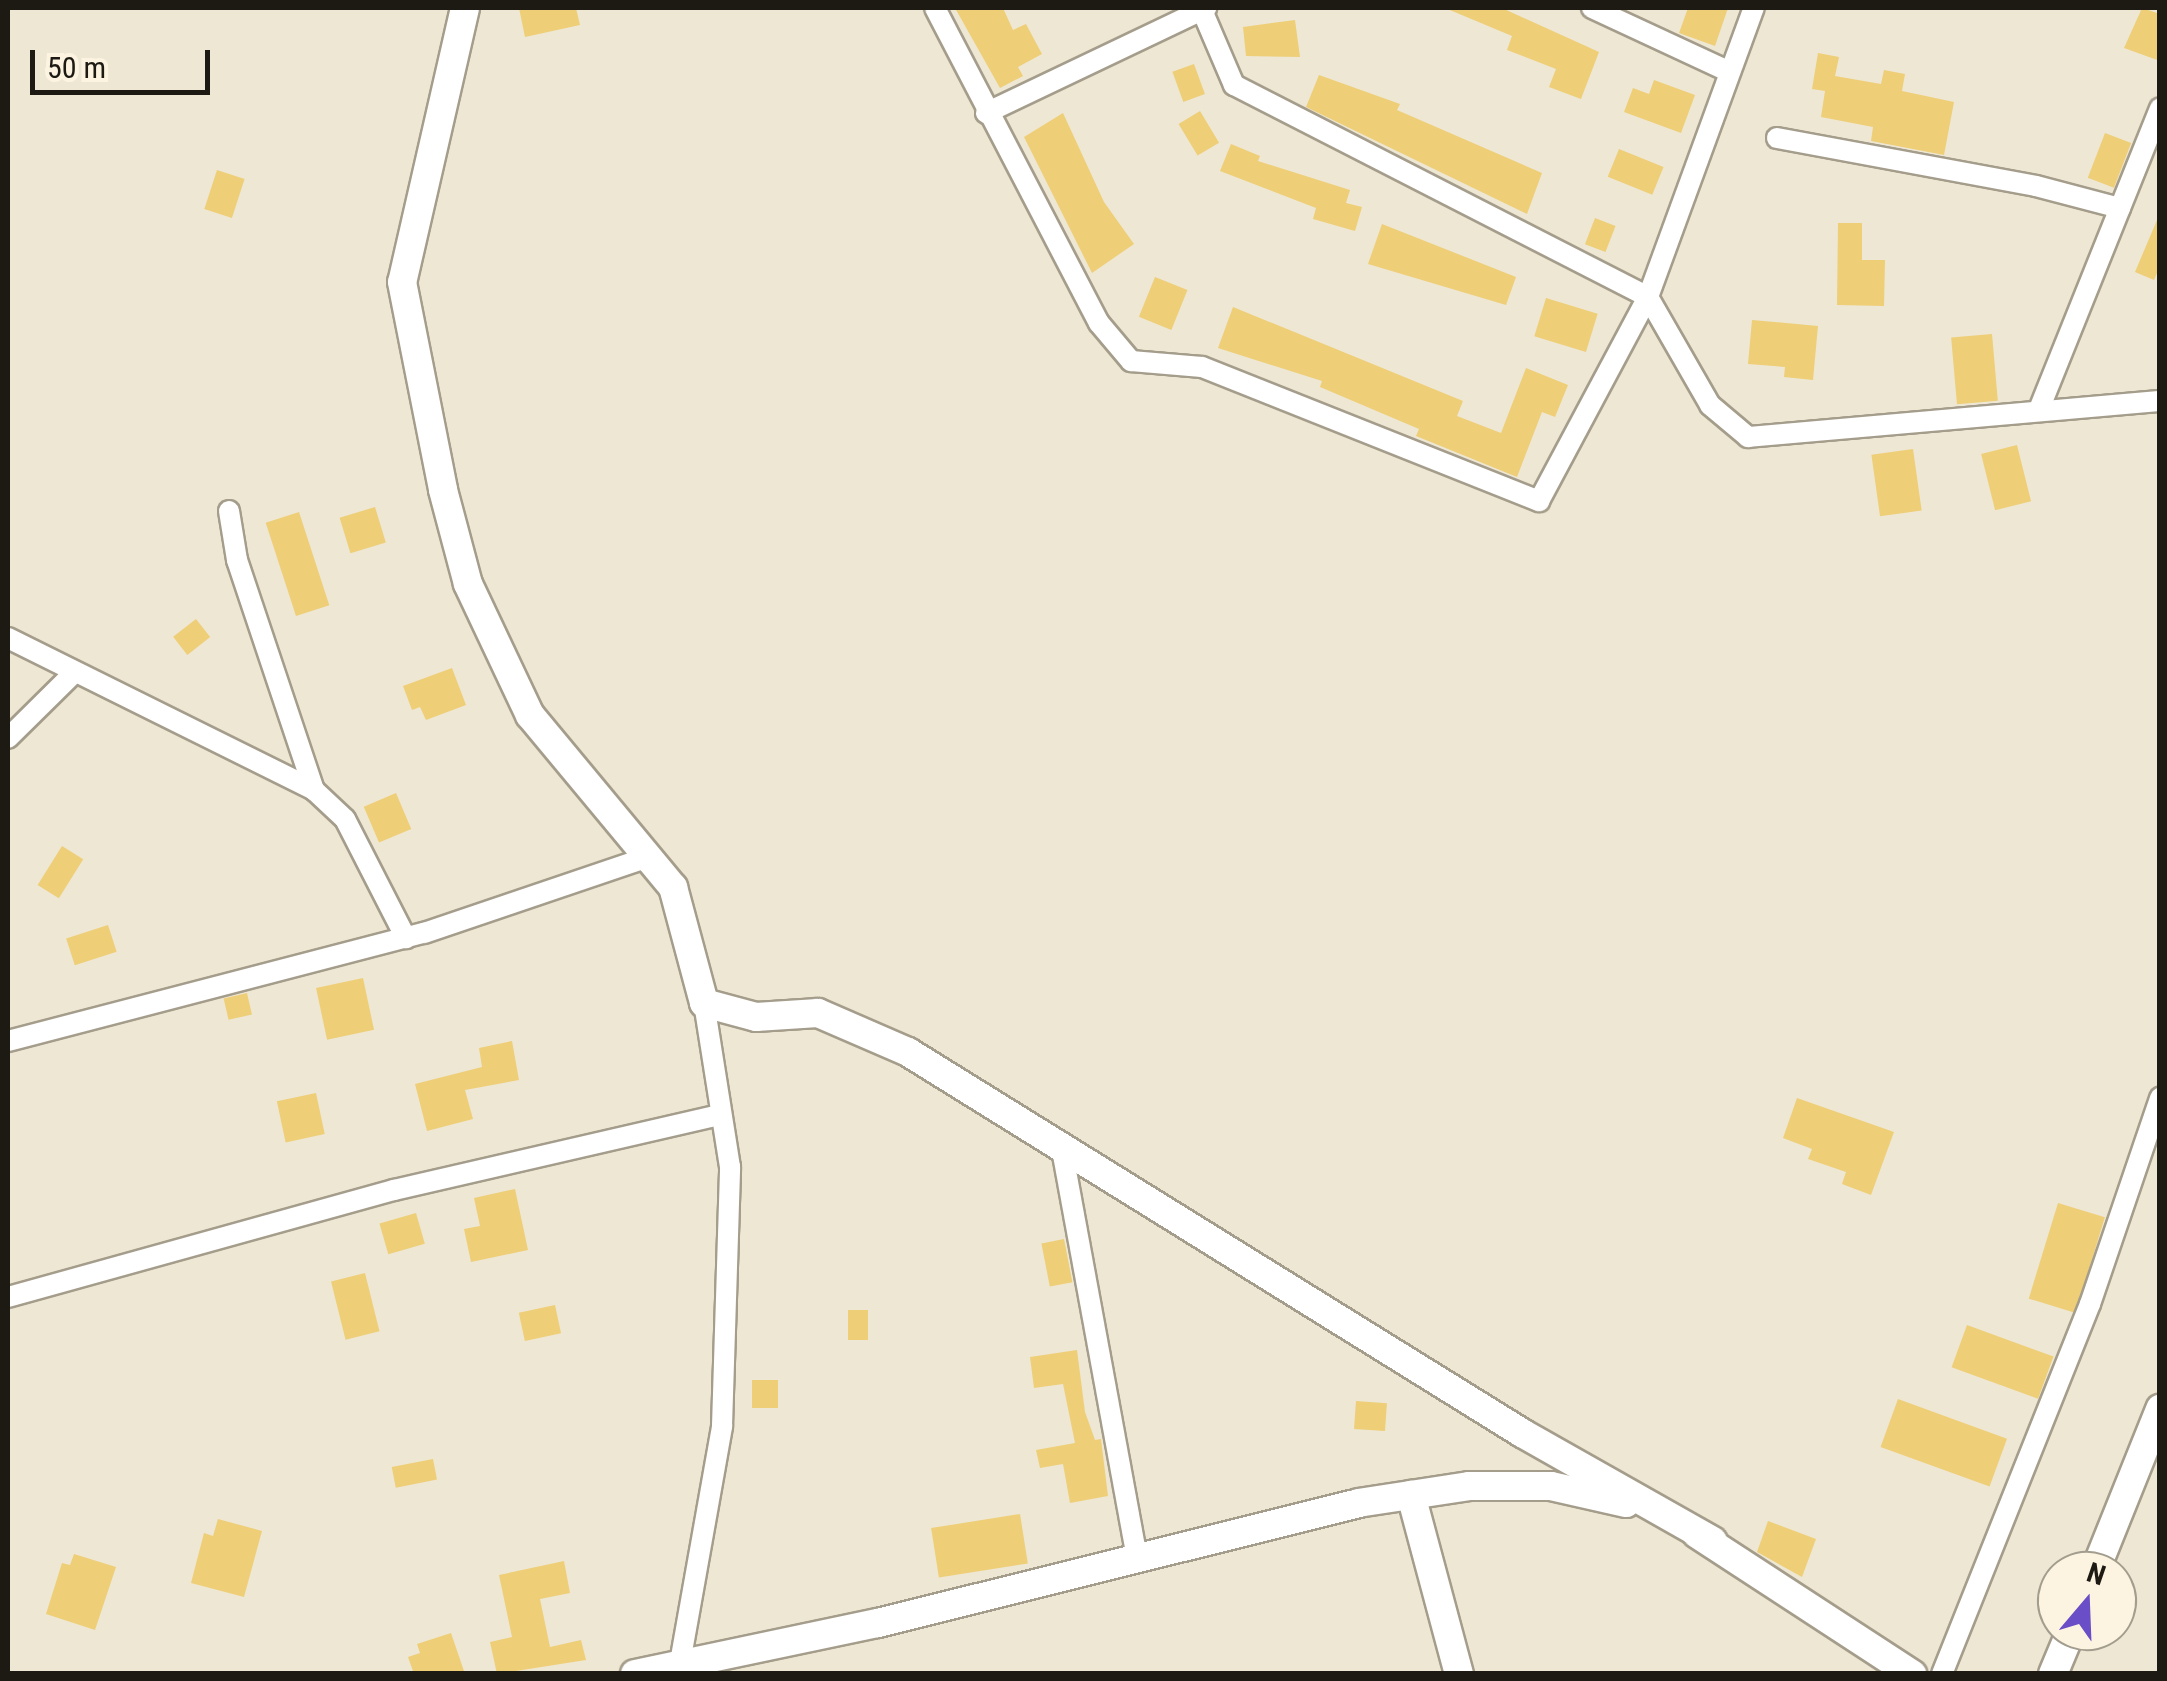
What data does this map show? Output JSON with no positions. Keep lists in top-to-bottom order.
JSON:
{
  "scale_bar": "50 m",
  "north": "top"
}
